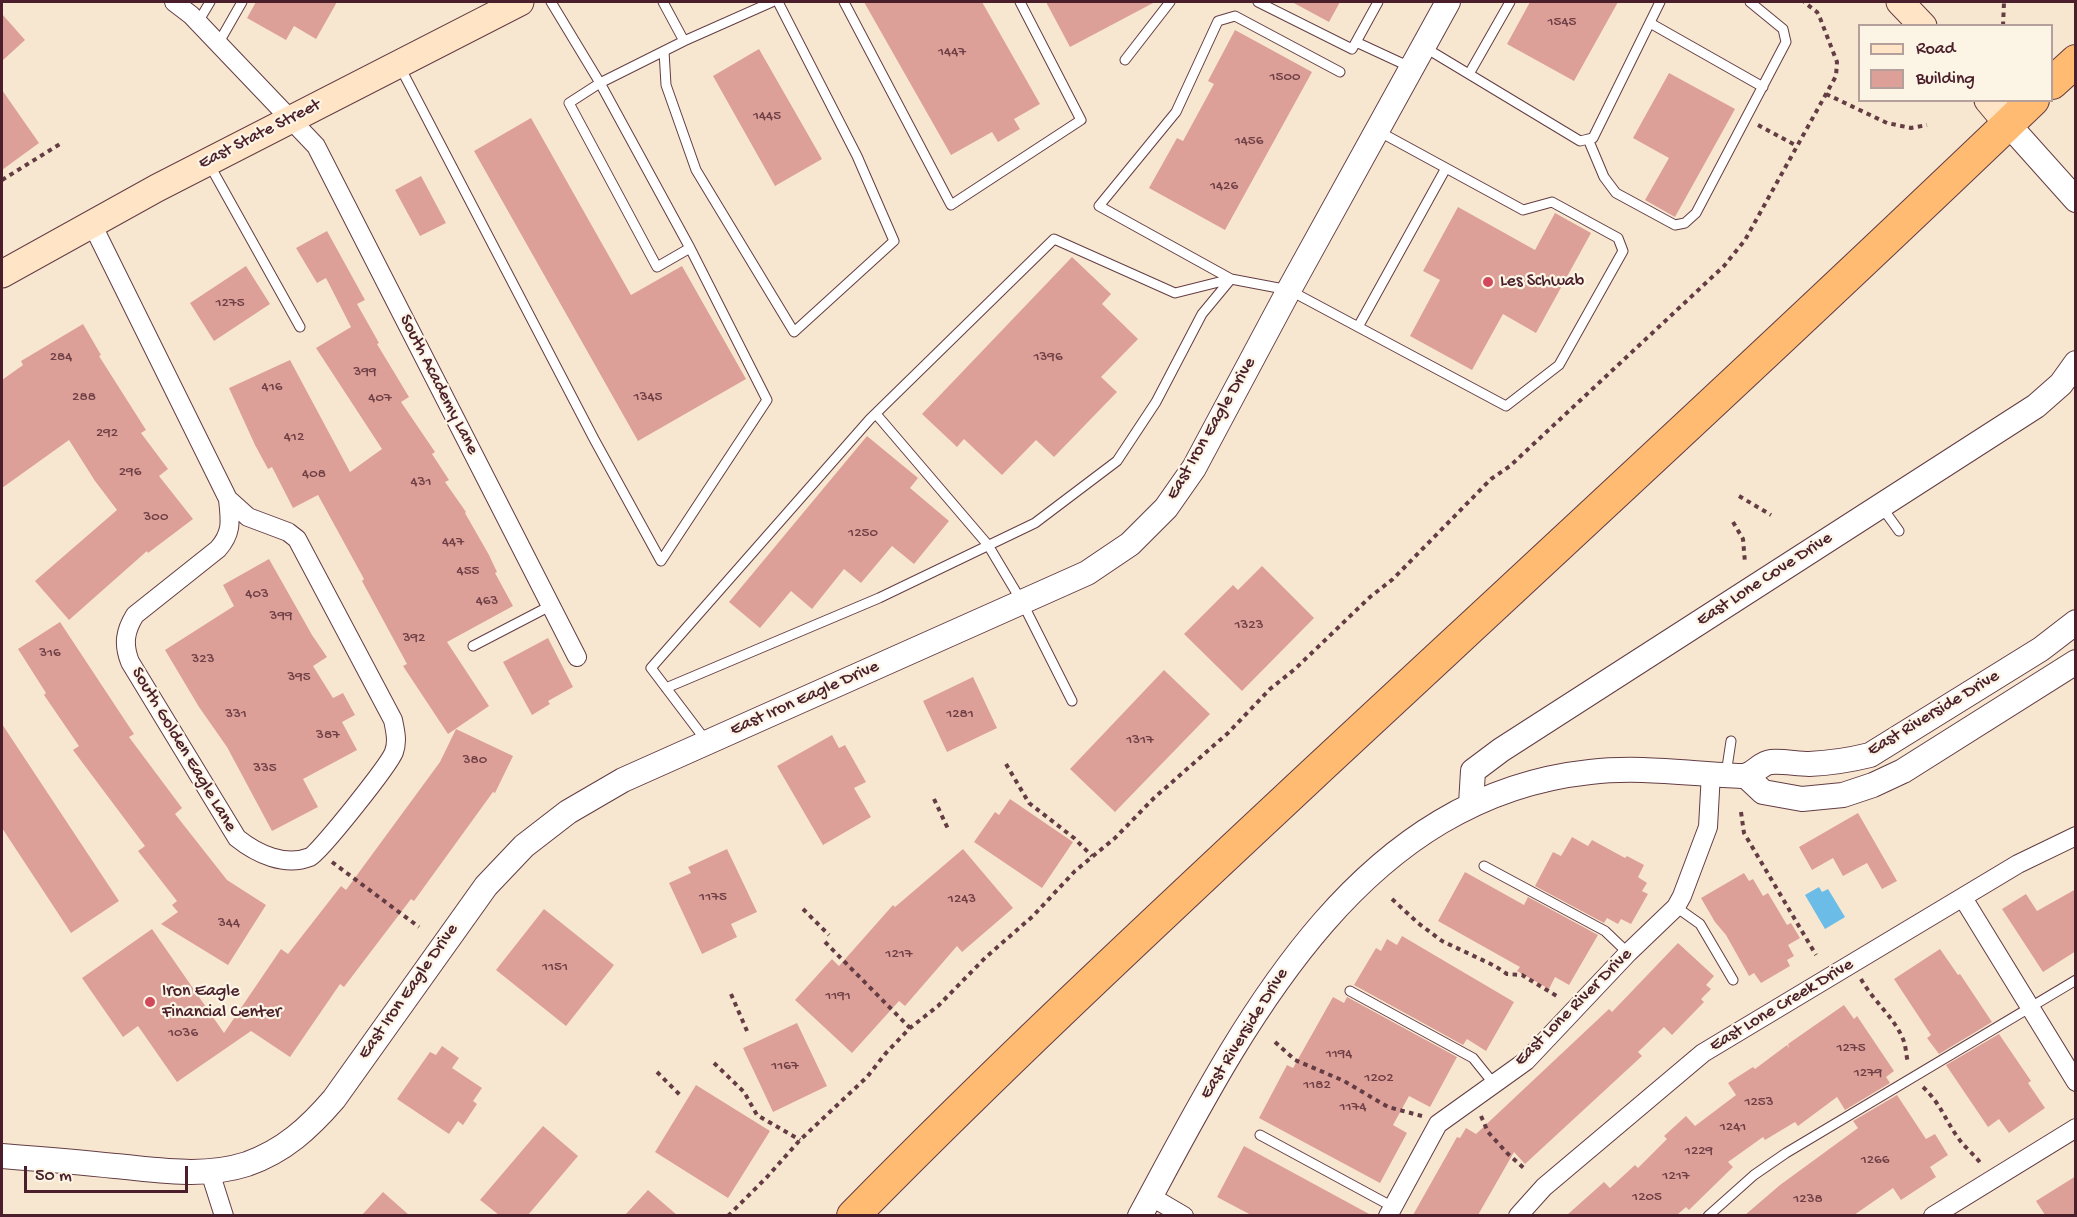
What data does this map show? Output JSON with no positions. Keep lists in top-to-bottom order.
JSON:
{
  "streets": {
    "main road": ["East State Street"],
    "street": [
      "South Academy Lane",
      "East Iron Eagle Drive",
      "East Lone Cove Drive",
      "East Riverside Drive",
      "South Golden Eagle Lane",
      "East Lone Creek Drive",
      "East Lone River Drive"
    ]
  },
  "crossings": [
    ["East State Street", "South Academy Lane"],
    ["East State Street", "South Golden Eagle Lane"],
    ["East Lone Cove Drive", "East Riverside Drive"],
    ["East Riverside Drive", "East Lone River Drive"]
  ],
  "places": ["Les Schwab", "Iron Eagle Financial Center"],
  "house_numbers": [
    "1545",
    "1447",
    "1500",
    "1445",
    "1456",
    "1426",
    "1275",
    "284",
    "1396",
    "399",
    "416",
    "288",
    "1345",
    "407",
    "292",
    "412",
    "296",
    "408",
    "431",
    "300",
    "1250",
    "447",
    "455",
    "403",
    "463",
    "399",
    "1323",
    "392",
    "316",
    "323",
    "395",
    "331",
    "1281",
    "387",
    "1317",
    "380",
    "335",
    "1175",
    "1243",
    "344",
    "1217",
    "1151",
    "1191",
    "1036",
    "1275",
    "1194",
    "1167",
    "1279",
    "1202",
    "1182",
    "1253",
    "1174",
    "1241",
    "1229",
    "1266",
    "1217",
    "1205",
    "1238"
  ],
  "legend": ["Road", "Building"],
  "scale_bar": "50 m"
}
